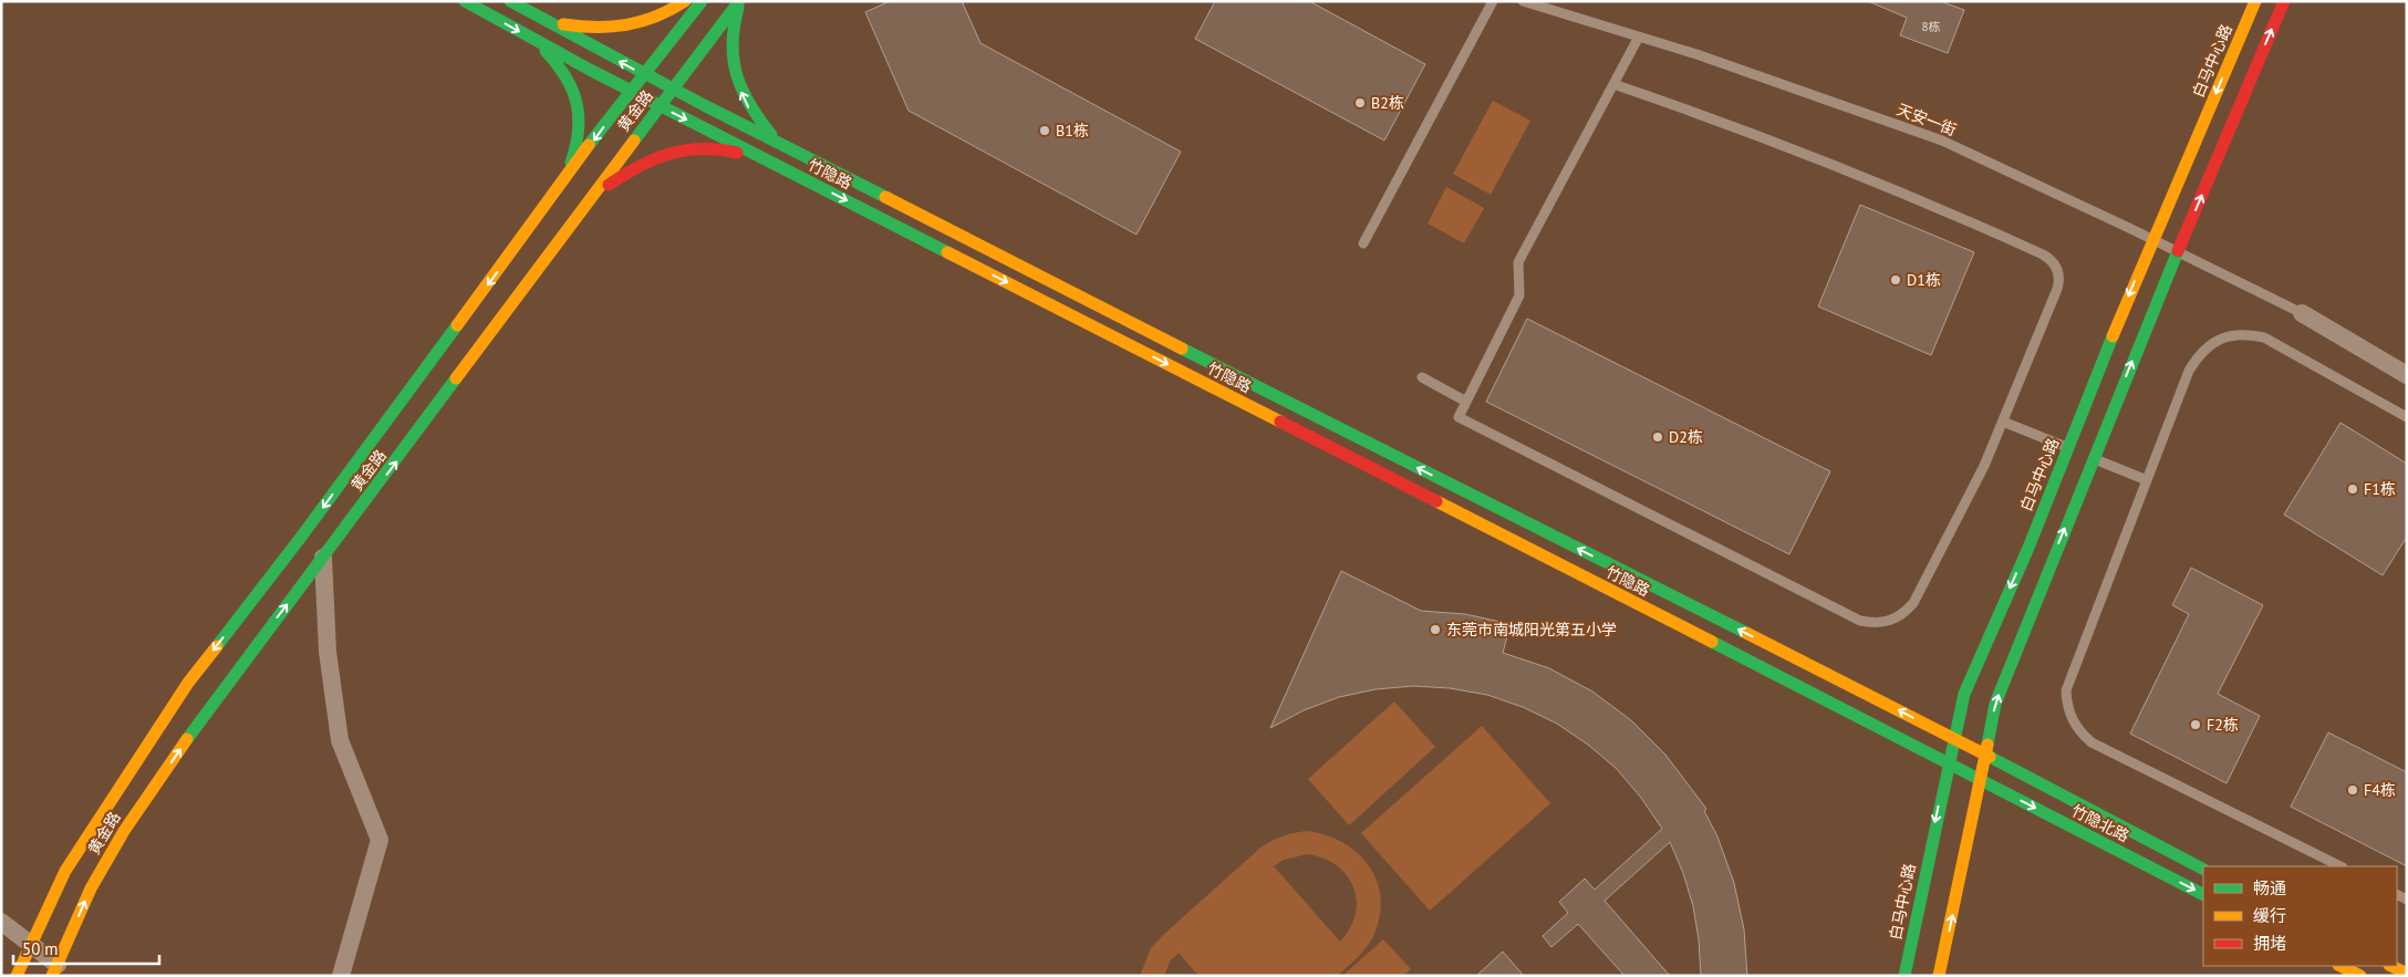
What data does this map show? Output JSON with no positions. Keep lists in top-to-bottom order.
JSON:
{
  "streets": {
    "street": [
      "白马中心路",
      "黄金路",
      "竹隐路",
      "竹隐北路"
    ],
    "lane": ["天安一街"]
  },
  "crossings": [
    ["白马中心路", "天安一街"],
    ["白马中心路", "竹隐路"],
    ["白马中心路", "竹隐北路"],
    ["黄金路", "竹隐路"],
    ["竹隐路", "竹隐北路"]
  ],
  "places": [
    "B2栋",
    "B1栋",
    "D1栋",
    "D2栋",
    "F1栋",
    "东莞市南城阳光第五小学",
    "F2栋",
    "F4栋"
  ],
  "house_numbers": ["8栋"],
  "legend": ["畅通", "缓行", "拥堵"],
  "scale_bar": "50 m"
}
